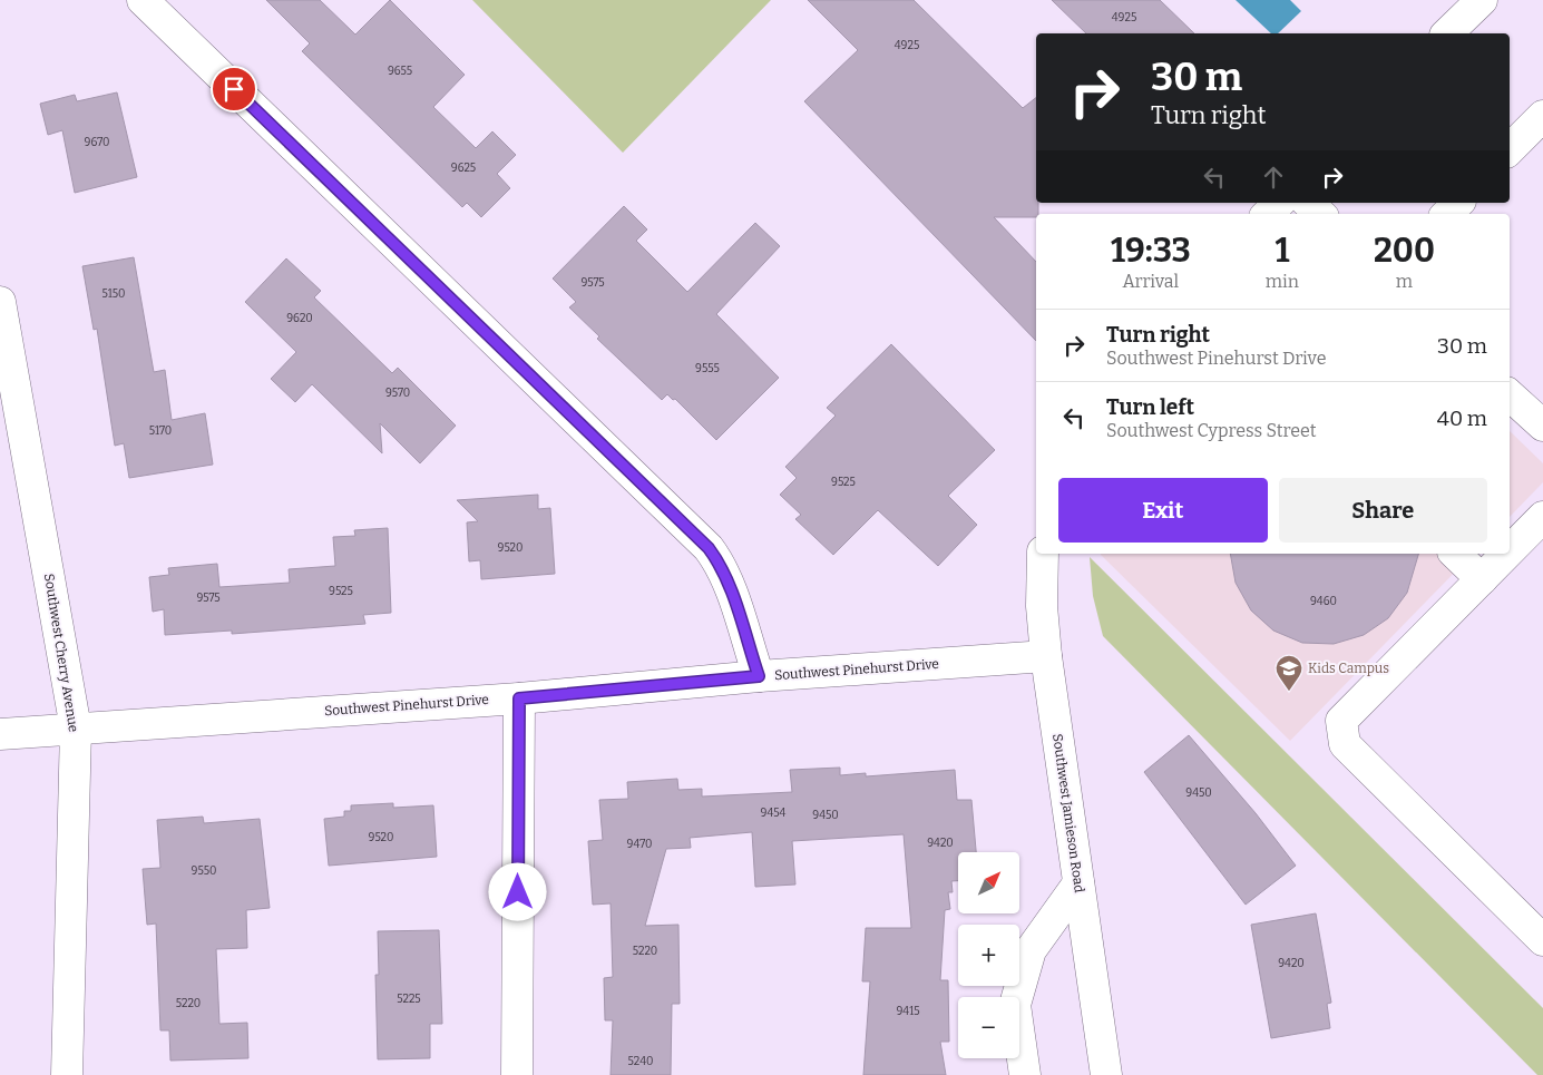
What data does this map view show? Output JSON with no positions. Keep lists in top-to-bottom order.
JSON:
{
  "streets": {
    "street": ["Southwest Cherry Avenue", "Southwest Pinehurst Drive", "Southwest Jamieson Road"]
  },
  "crossings": [
    ["Southwest Cherry Avenue", "Southwest Pinehurst Drive"],
    ["Southwest Pinehurst Drive", "Southwest Jamieson Road"]
  ],
  "places": {
    "school or university": ["Kids Campus"]
  },
  "house_numbers": [
    "4925",
    "4925",
    "9655",
    "9670",
    "9625",
    "9575",
    "5150",
    "9620",
    "9555",
    "9570",
    "5170",
    "9525",
    "9520",
    "9525",
    "9575",
    "9460",
    "9450",
    "9454",
    "9450",
    "9520",
    "9420",
    "9470",
    "9550",
    "5220",
    "9420",
    "5225",
    "5220",
    "9415",
    "5240"
  ],
  "north": "top right",
  "page": {
    "turn": ["30 m", "Turn right"],
    "eta": [
      "19:33",
      "Arrival",
      "1",
      "min",
      "200",
      "m"
    ],
    "list": [
      {
        "name": "Turn right",
        "note": "Southwest Pinehurst Drive",
        "value": "30 m"
      },
      {
        "name": "Turn left",
        "note": "Southwest Cypress Street",
        "value": "40 m"
      }
    ],
    "buttons": ["Exit", "Share"],
    "map_buttons": ["+", "−"]
  }
}
